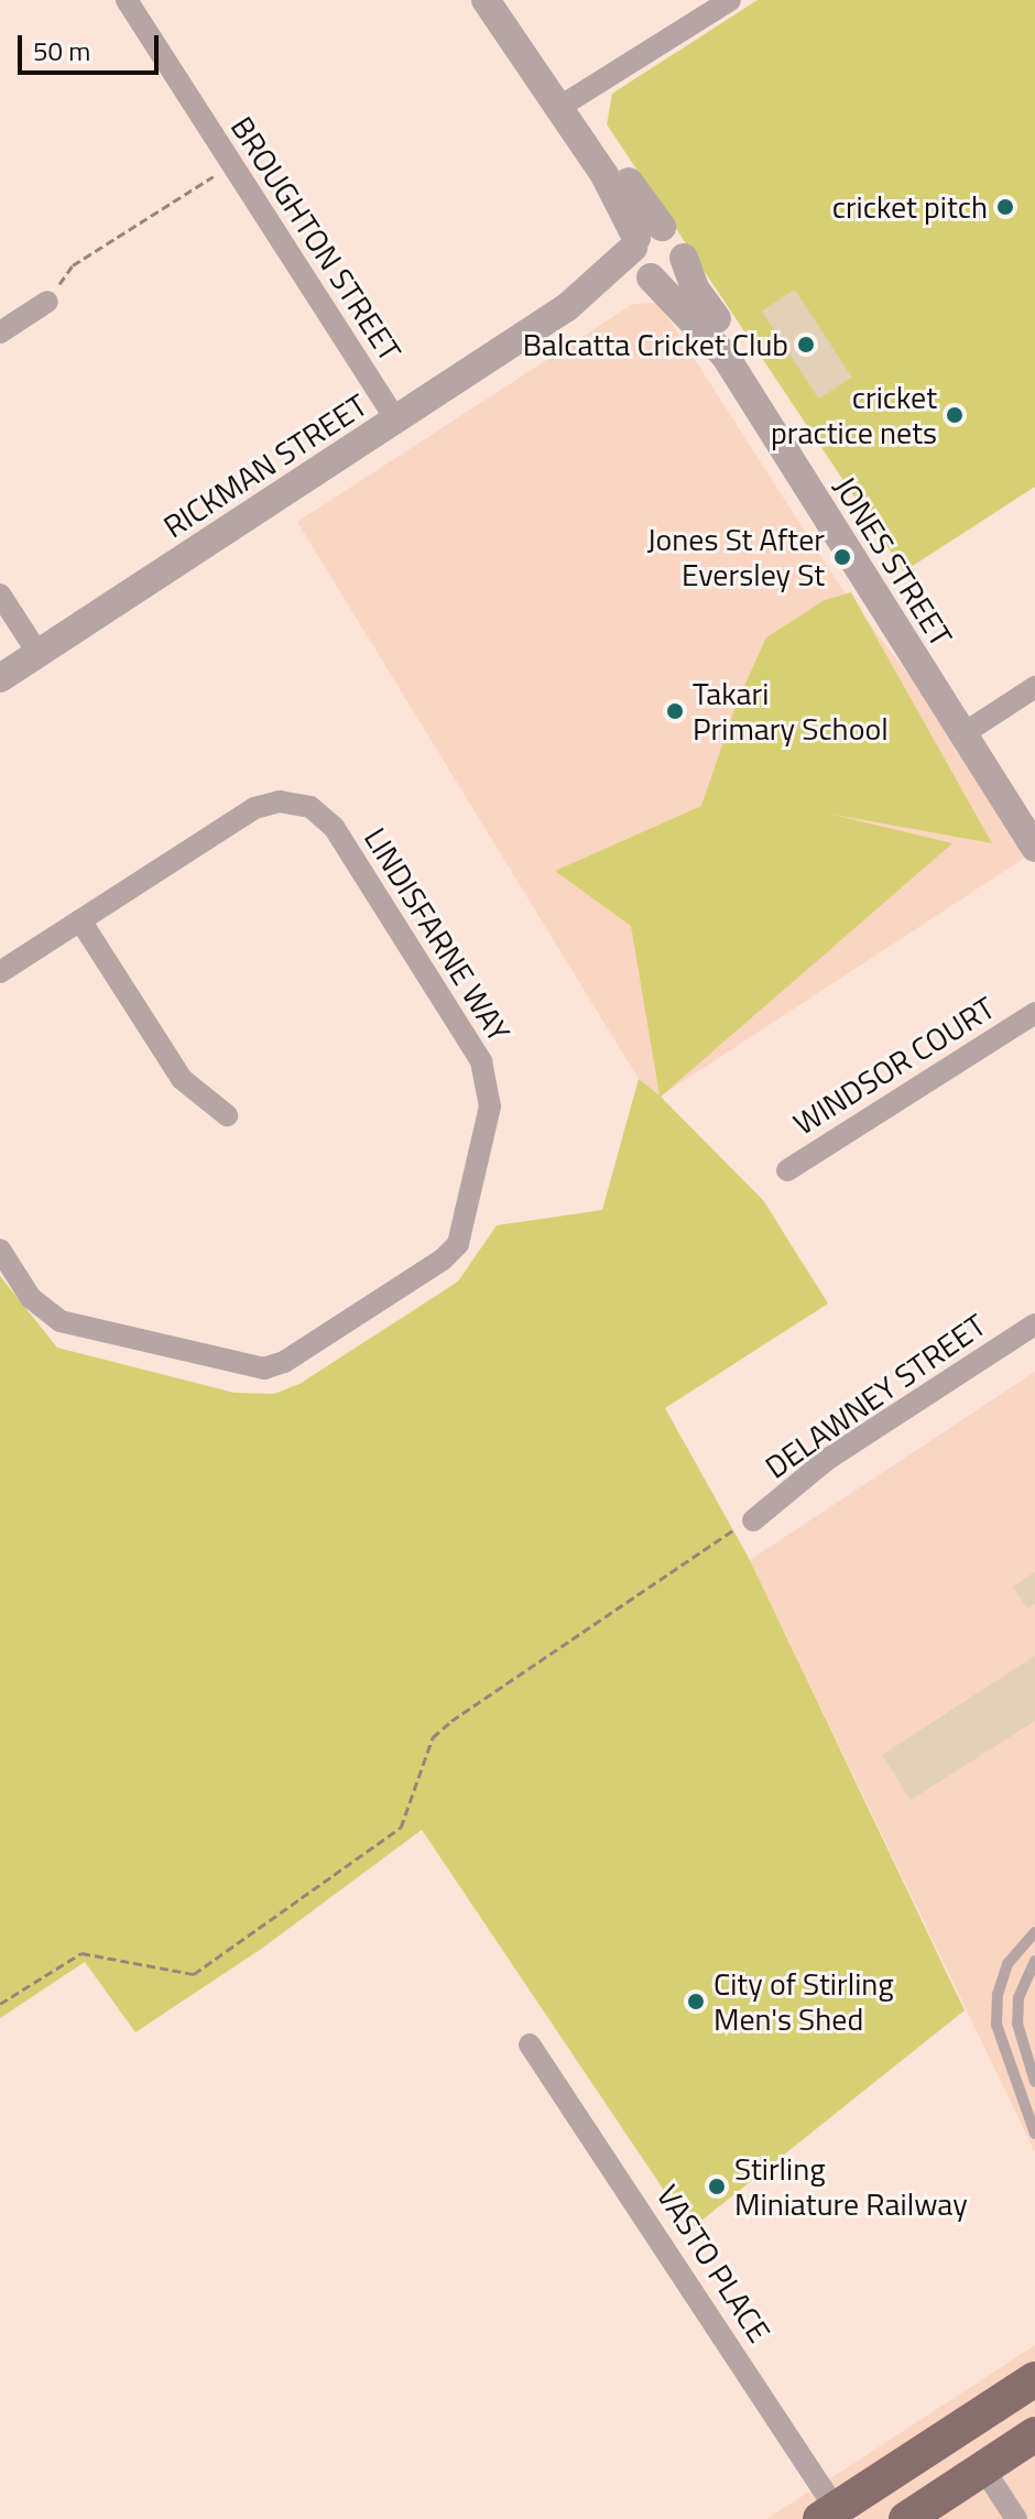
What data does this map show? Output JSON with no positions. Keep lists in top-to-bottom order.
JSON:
{
  "streets": {
    "street": [
      "BROUGHTON STREET",
      "RICKMAN STREET",
      "JONES STREET",
      "LINDISFARNE WAY",
      "WINDSOR COURT",
      "DELAWNEY STREET",
      "VASTO PLACE"
    ]
  },
  "crossings": [
    ["BROUGHTON STREET", "RICKMAN STREET"],
    ["RICKMAN STREET", "JONES STREET"]
  ],
  "places": [
    "cricket pitch",
    "Balcatta Cricket Club",
    "cricket practice nets",
    "Jones St After Eversley St",
    "Takari Primary School",
    "City of Stirling Men's Shed",
    "Stirling Miniature Railway"
  ],
  "scale_bar": "50 m"
}
